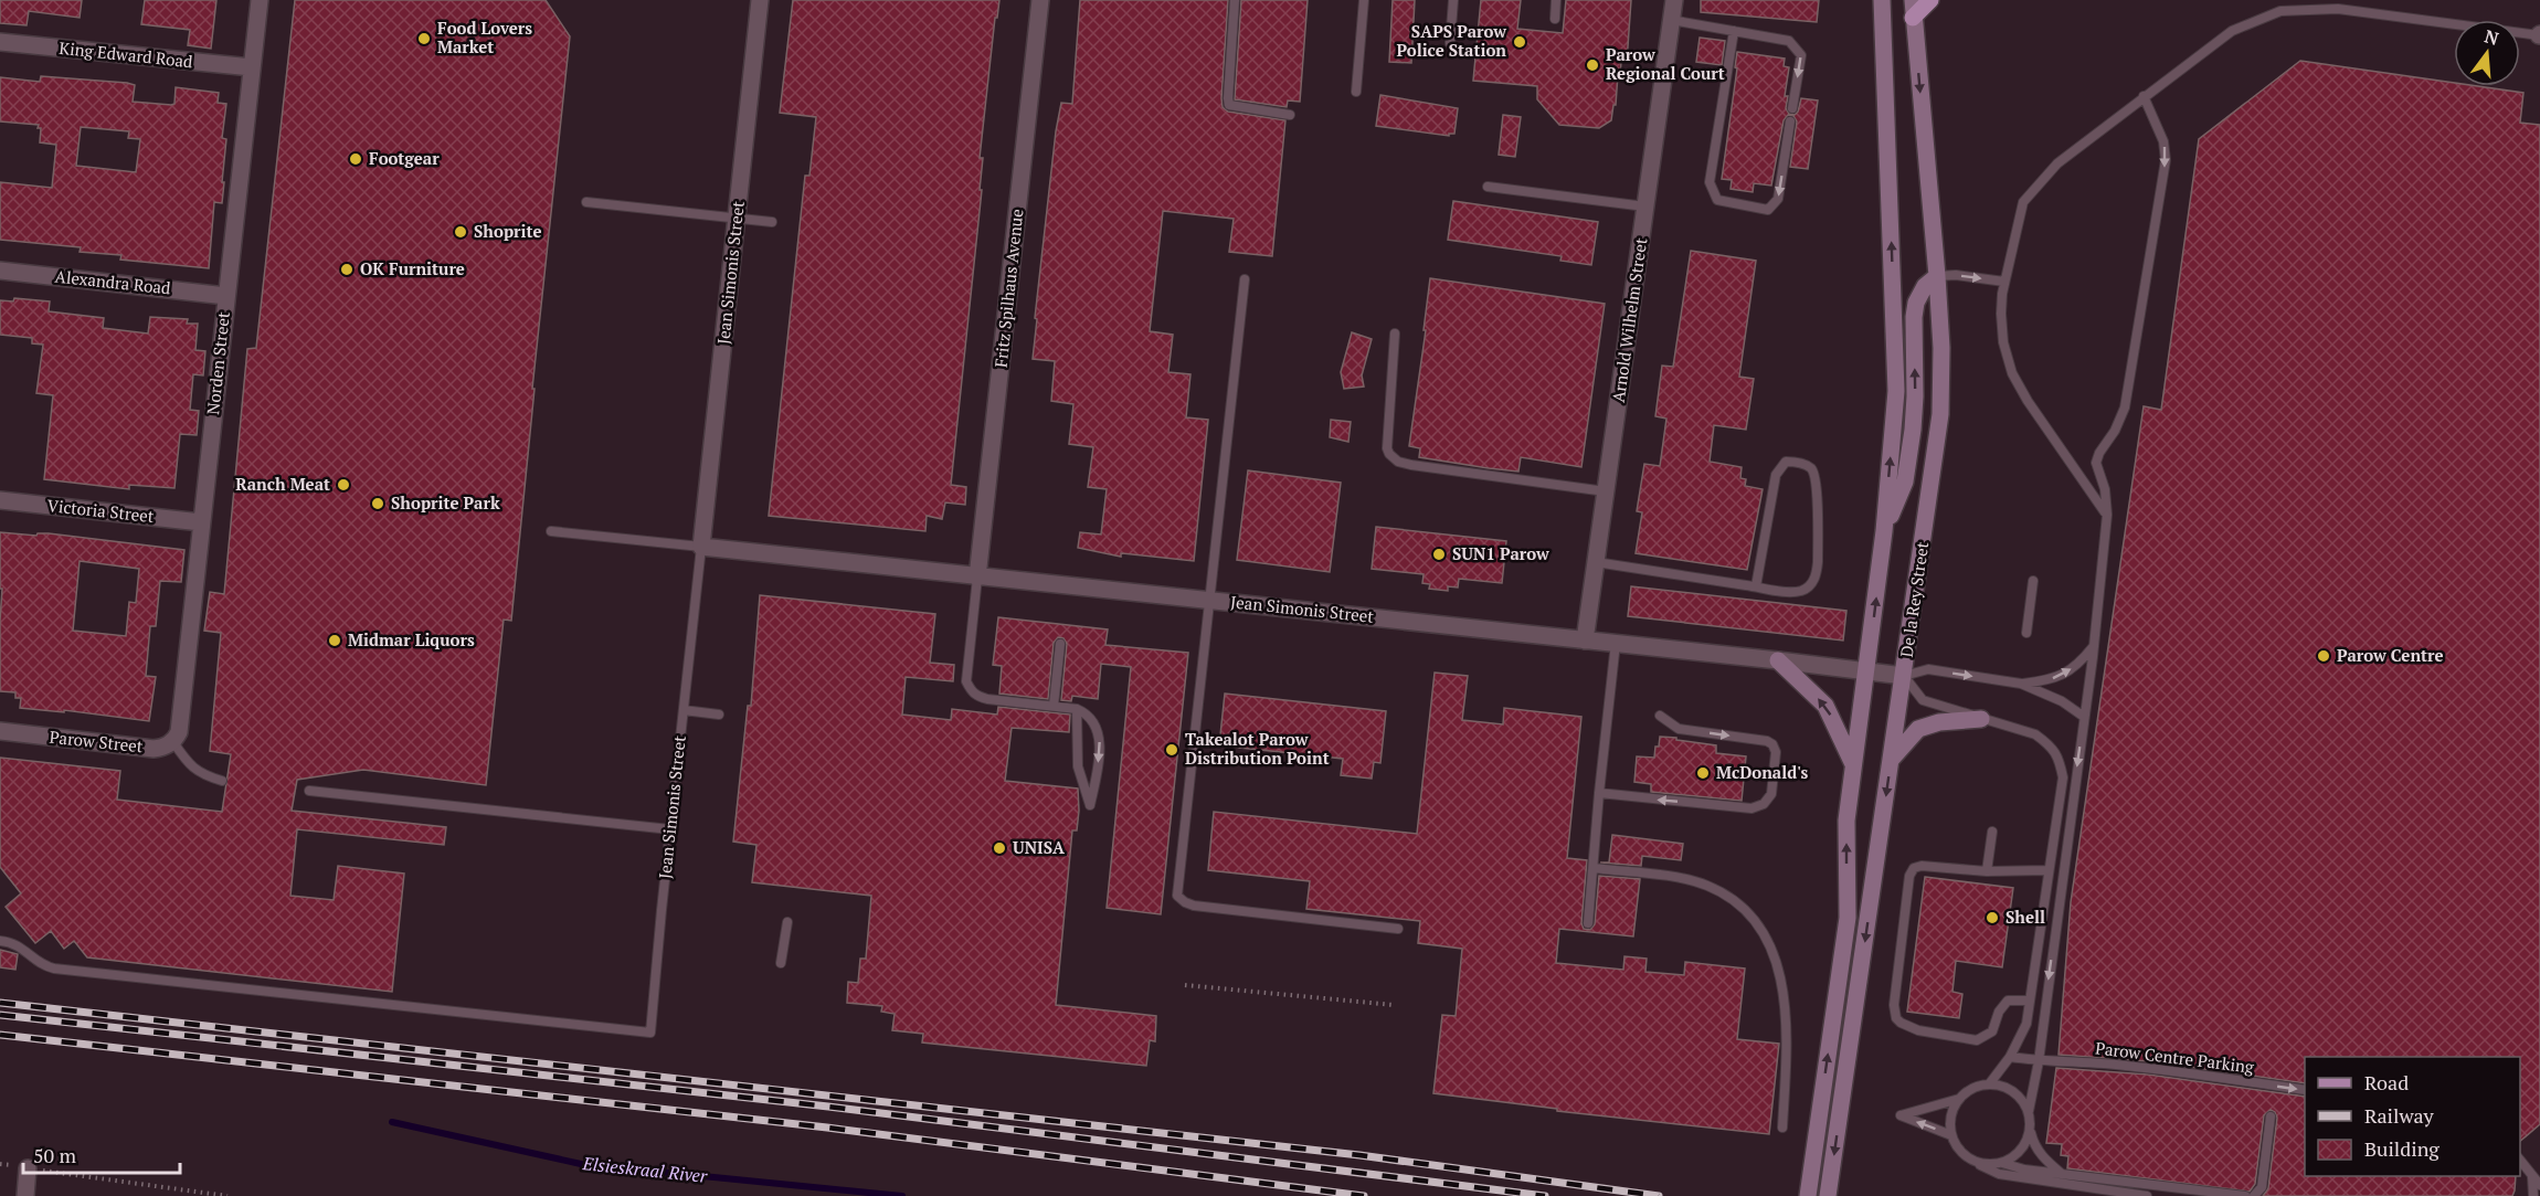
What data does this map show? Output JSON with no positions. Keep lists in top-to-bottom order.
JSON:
{
  "streets": {
    "main road": ["De la Rey Street"],
    "street": [
      "King Edward Road",
      "Jean Simonis Street",
      "Alexandra Road",
      "Fritz Spilhaus Avenue",
      "Arnold Wilhelm Street",
      "Norden Street",
      "Victoria Street",
      "Parow Street"
    ],
    "lane": ["Parow Centre Parking"]
  },
  "crossings": [
    ["King Edward Road", "Norden Street"],
    ["Jean Simonis Street", "Fritz Spilhaus Avenue"],
    ["Jean Simonis Street", "Arnold Wilhelm Street"],
    ["Jean Simonis Street", "De la Rey Street"],
    ["Alexandra Road", "Norden Street"],
    ["Norden Street", "Victoria Street"],
    ["Norden Street", "Parow Street"]
  ],
  "one_way": ["Parow Centre Parking"],
  "water": ["Elsieskraal River"],
  "places": [
    "Food Lovers Market",
    "SAPS Parow Police Station",
    "Parow Regional Court",
    "Footgear",
    "Shoprite",
    "OK Furniture",
    "Ranch Meat",
    "Shoprite Park",
    "SUN1 Parow",
    "Midmar Liquors",
    "Parow Centre",
    "Takealot Parow Distribution Point",
    "McDonald's",
    "UNISA",
    "Shell"
  ],
  "legend": ["Road", "Railway", "Building"],
  "scale_bar": "50 m",
  "north": "top"
}
